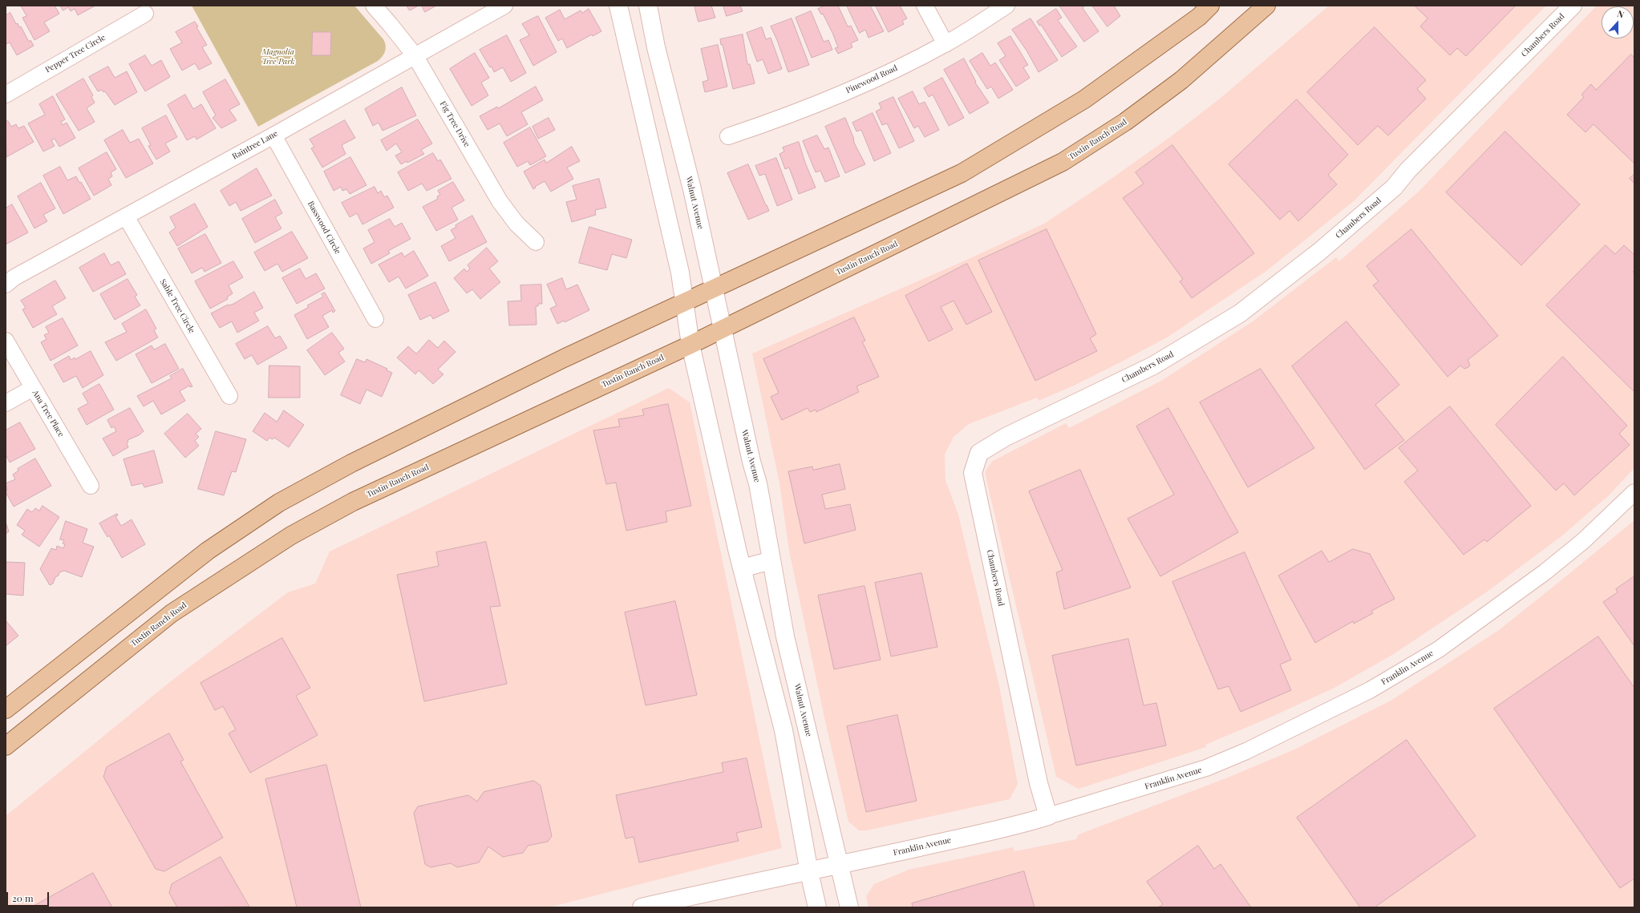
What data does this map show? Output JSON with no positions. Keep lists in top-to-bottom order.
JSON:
{
  "streets": {
    "main road": [
      "Chambers Road",
      "Tustin Ranch Road",
      "Walnut Avenue",
      "Franklin Avenue"
    ],
    "street": [
      "Pepper Tree Circle",
      "Pinewood Road",
      "Fig Tree Drive",
      "Raintree Lane",
      "Basswood Circle",
      "Sable Tree Circle",
      "Ana Tree Place"
    ]
  },
  "crossings": [
    ["Chambers Road", "Franklin Avenue"],
    ["Fig Tree Drive", "Raintree Lane"],
    ["Tustin Ranch Road", "Walnut Avenue"],
    ["Raintree Lane", "Basswood Circle"],
    ["Raintree Lane", "Sable Tree Circle"],
    ["Walnut Avenue", "Franklin Avenue"]
  ],
  "parks": ["Magnolia Tree Park"],
  "scale_bar": "20 m",
  "north": "top"
}
